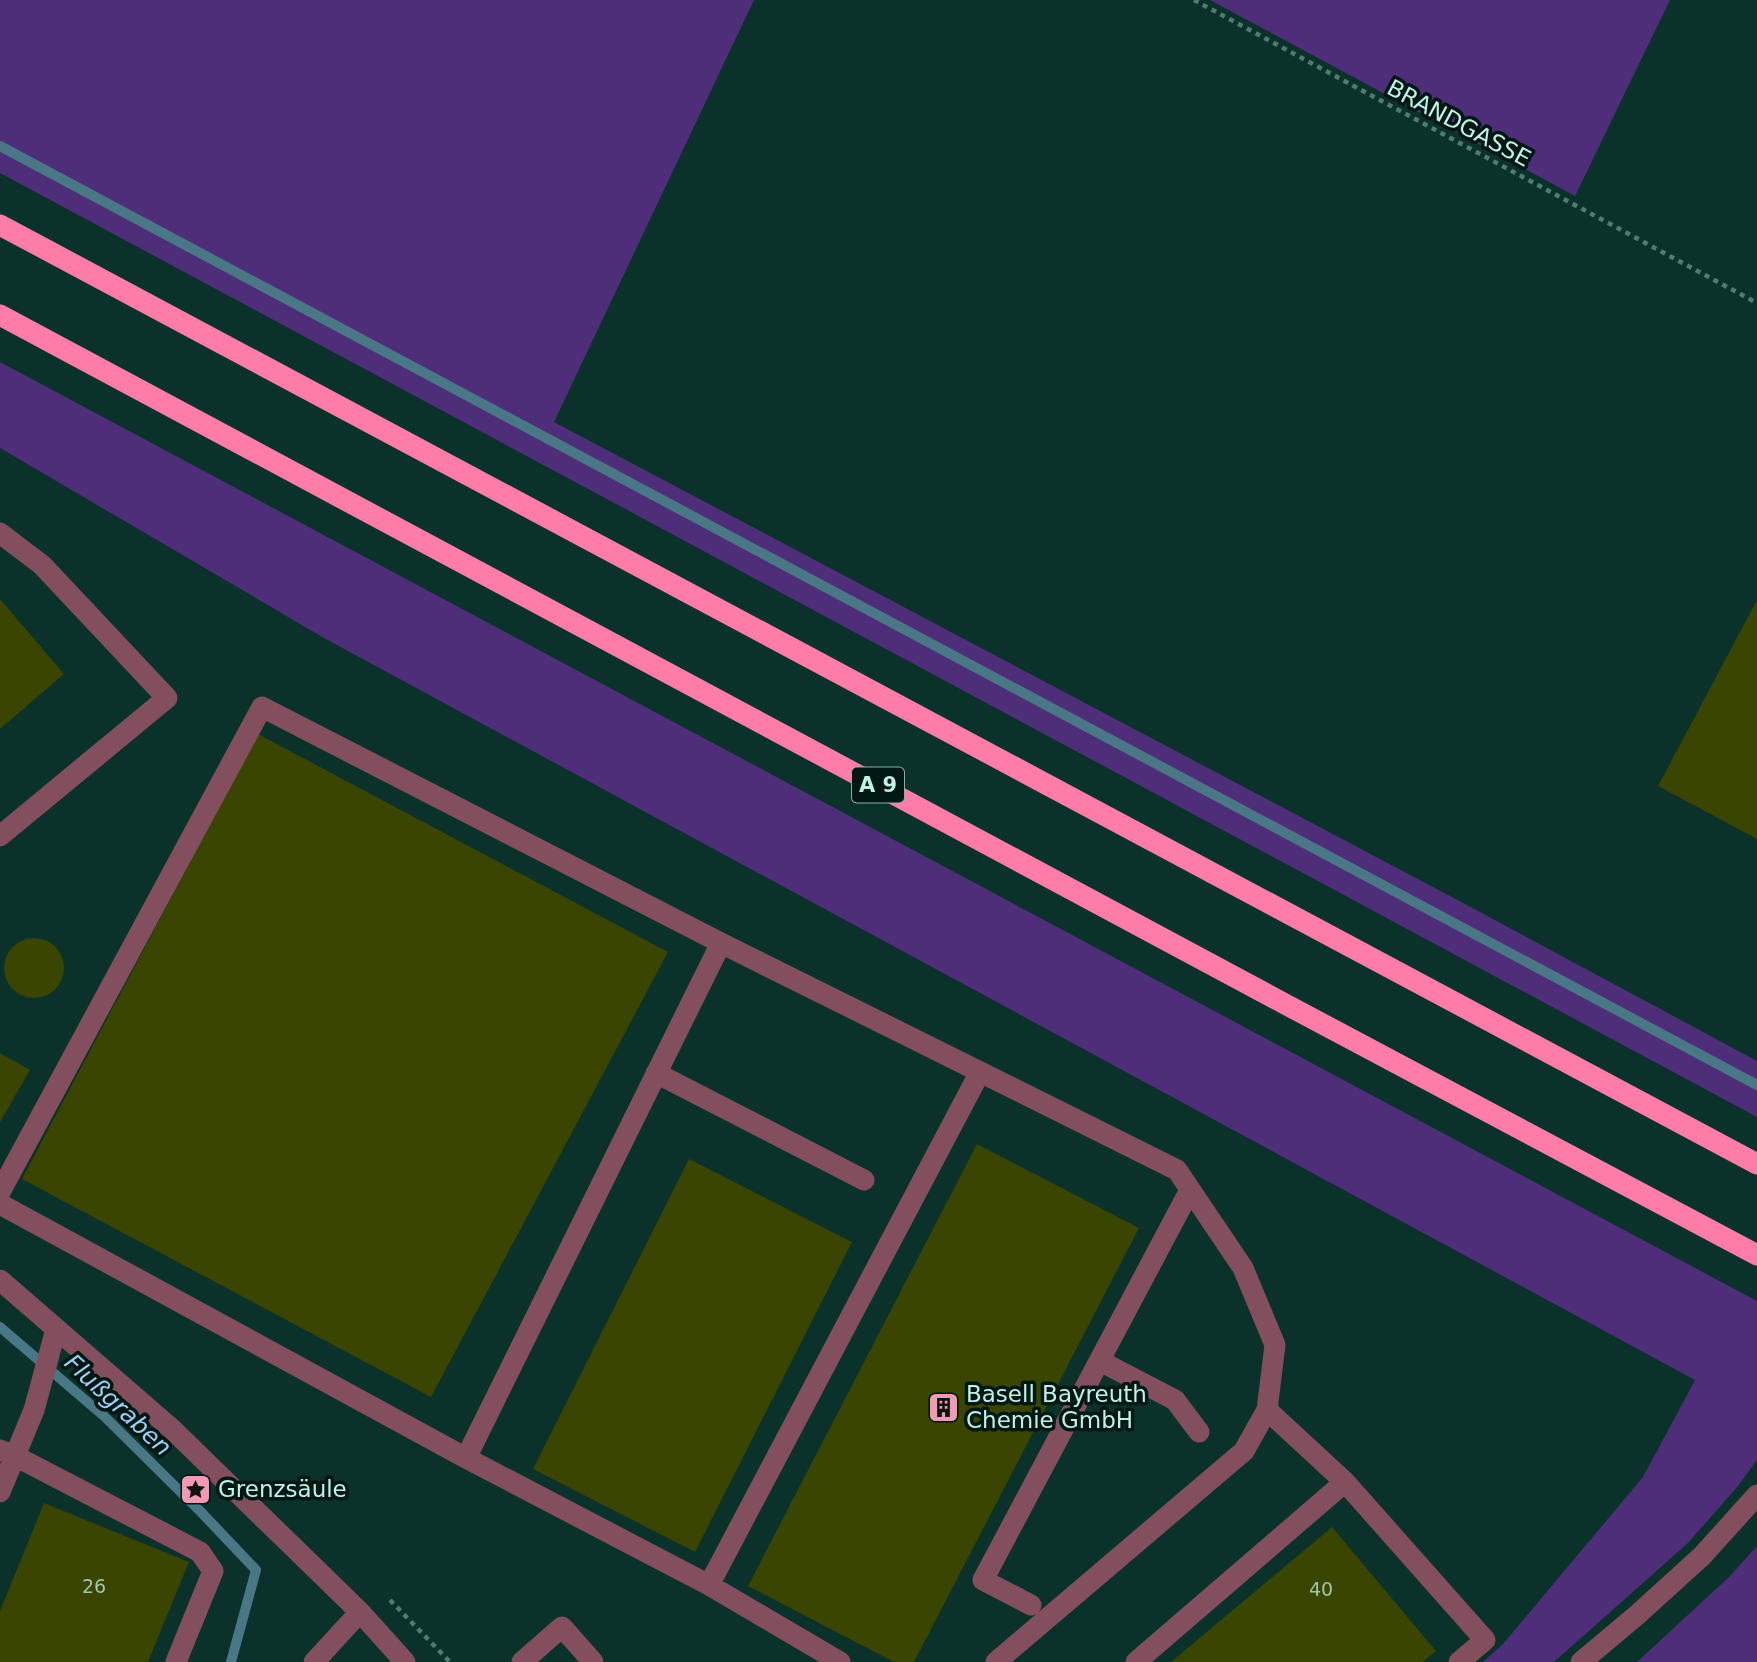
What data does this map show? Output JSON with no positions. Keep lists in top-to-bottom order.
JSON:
{
  "streets": {
    "highway": ["A 9"],
    "path": ["BRANDGASSE"]
  },
  "water": ["Flußgraben"],
  "places": {
    "building": ["Basell Bayreuth Chemie GmbH"],
    "place": ["Grenzsäule"]
  },
  "house_numbers": ["26", "40"]
}
